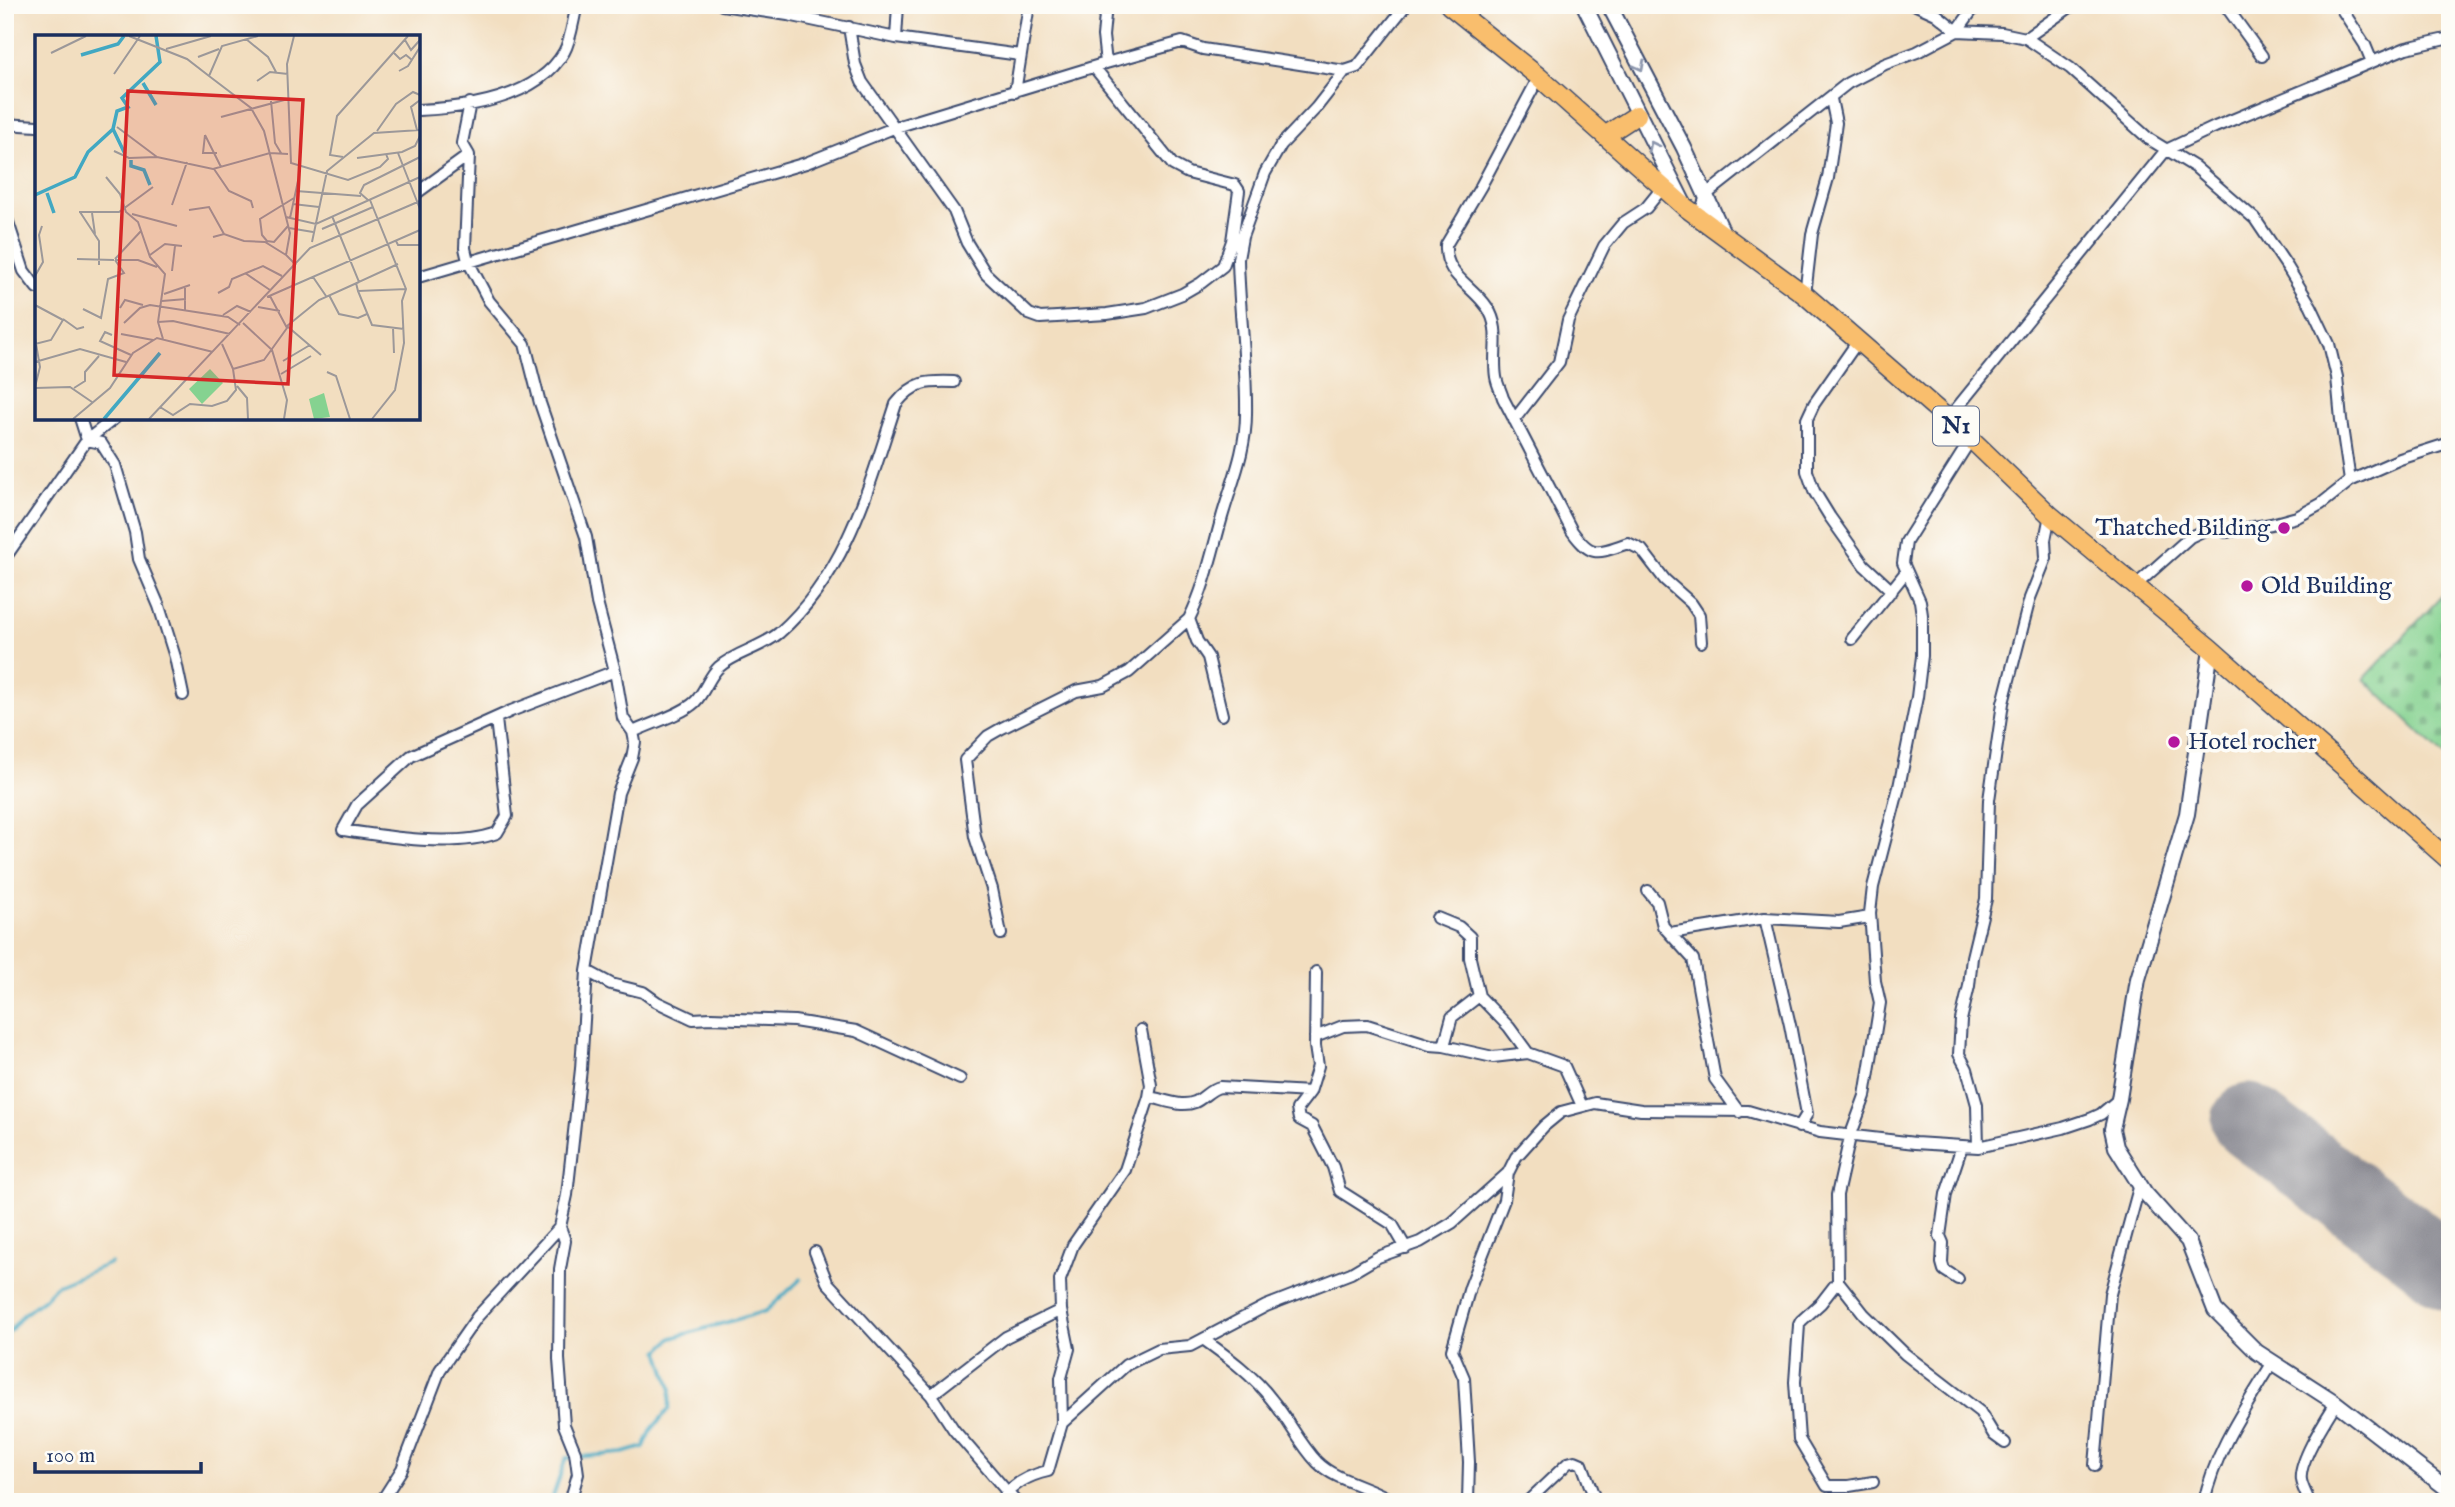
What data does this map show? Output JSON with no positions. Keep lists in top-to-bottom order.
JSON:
{
  "streets": {
    "highway": ["N1"]
  },
  "places": ["Thatched Bilding", "Old Building", "Hotel rocher"],
  "scale_bar": "100 m"
}
